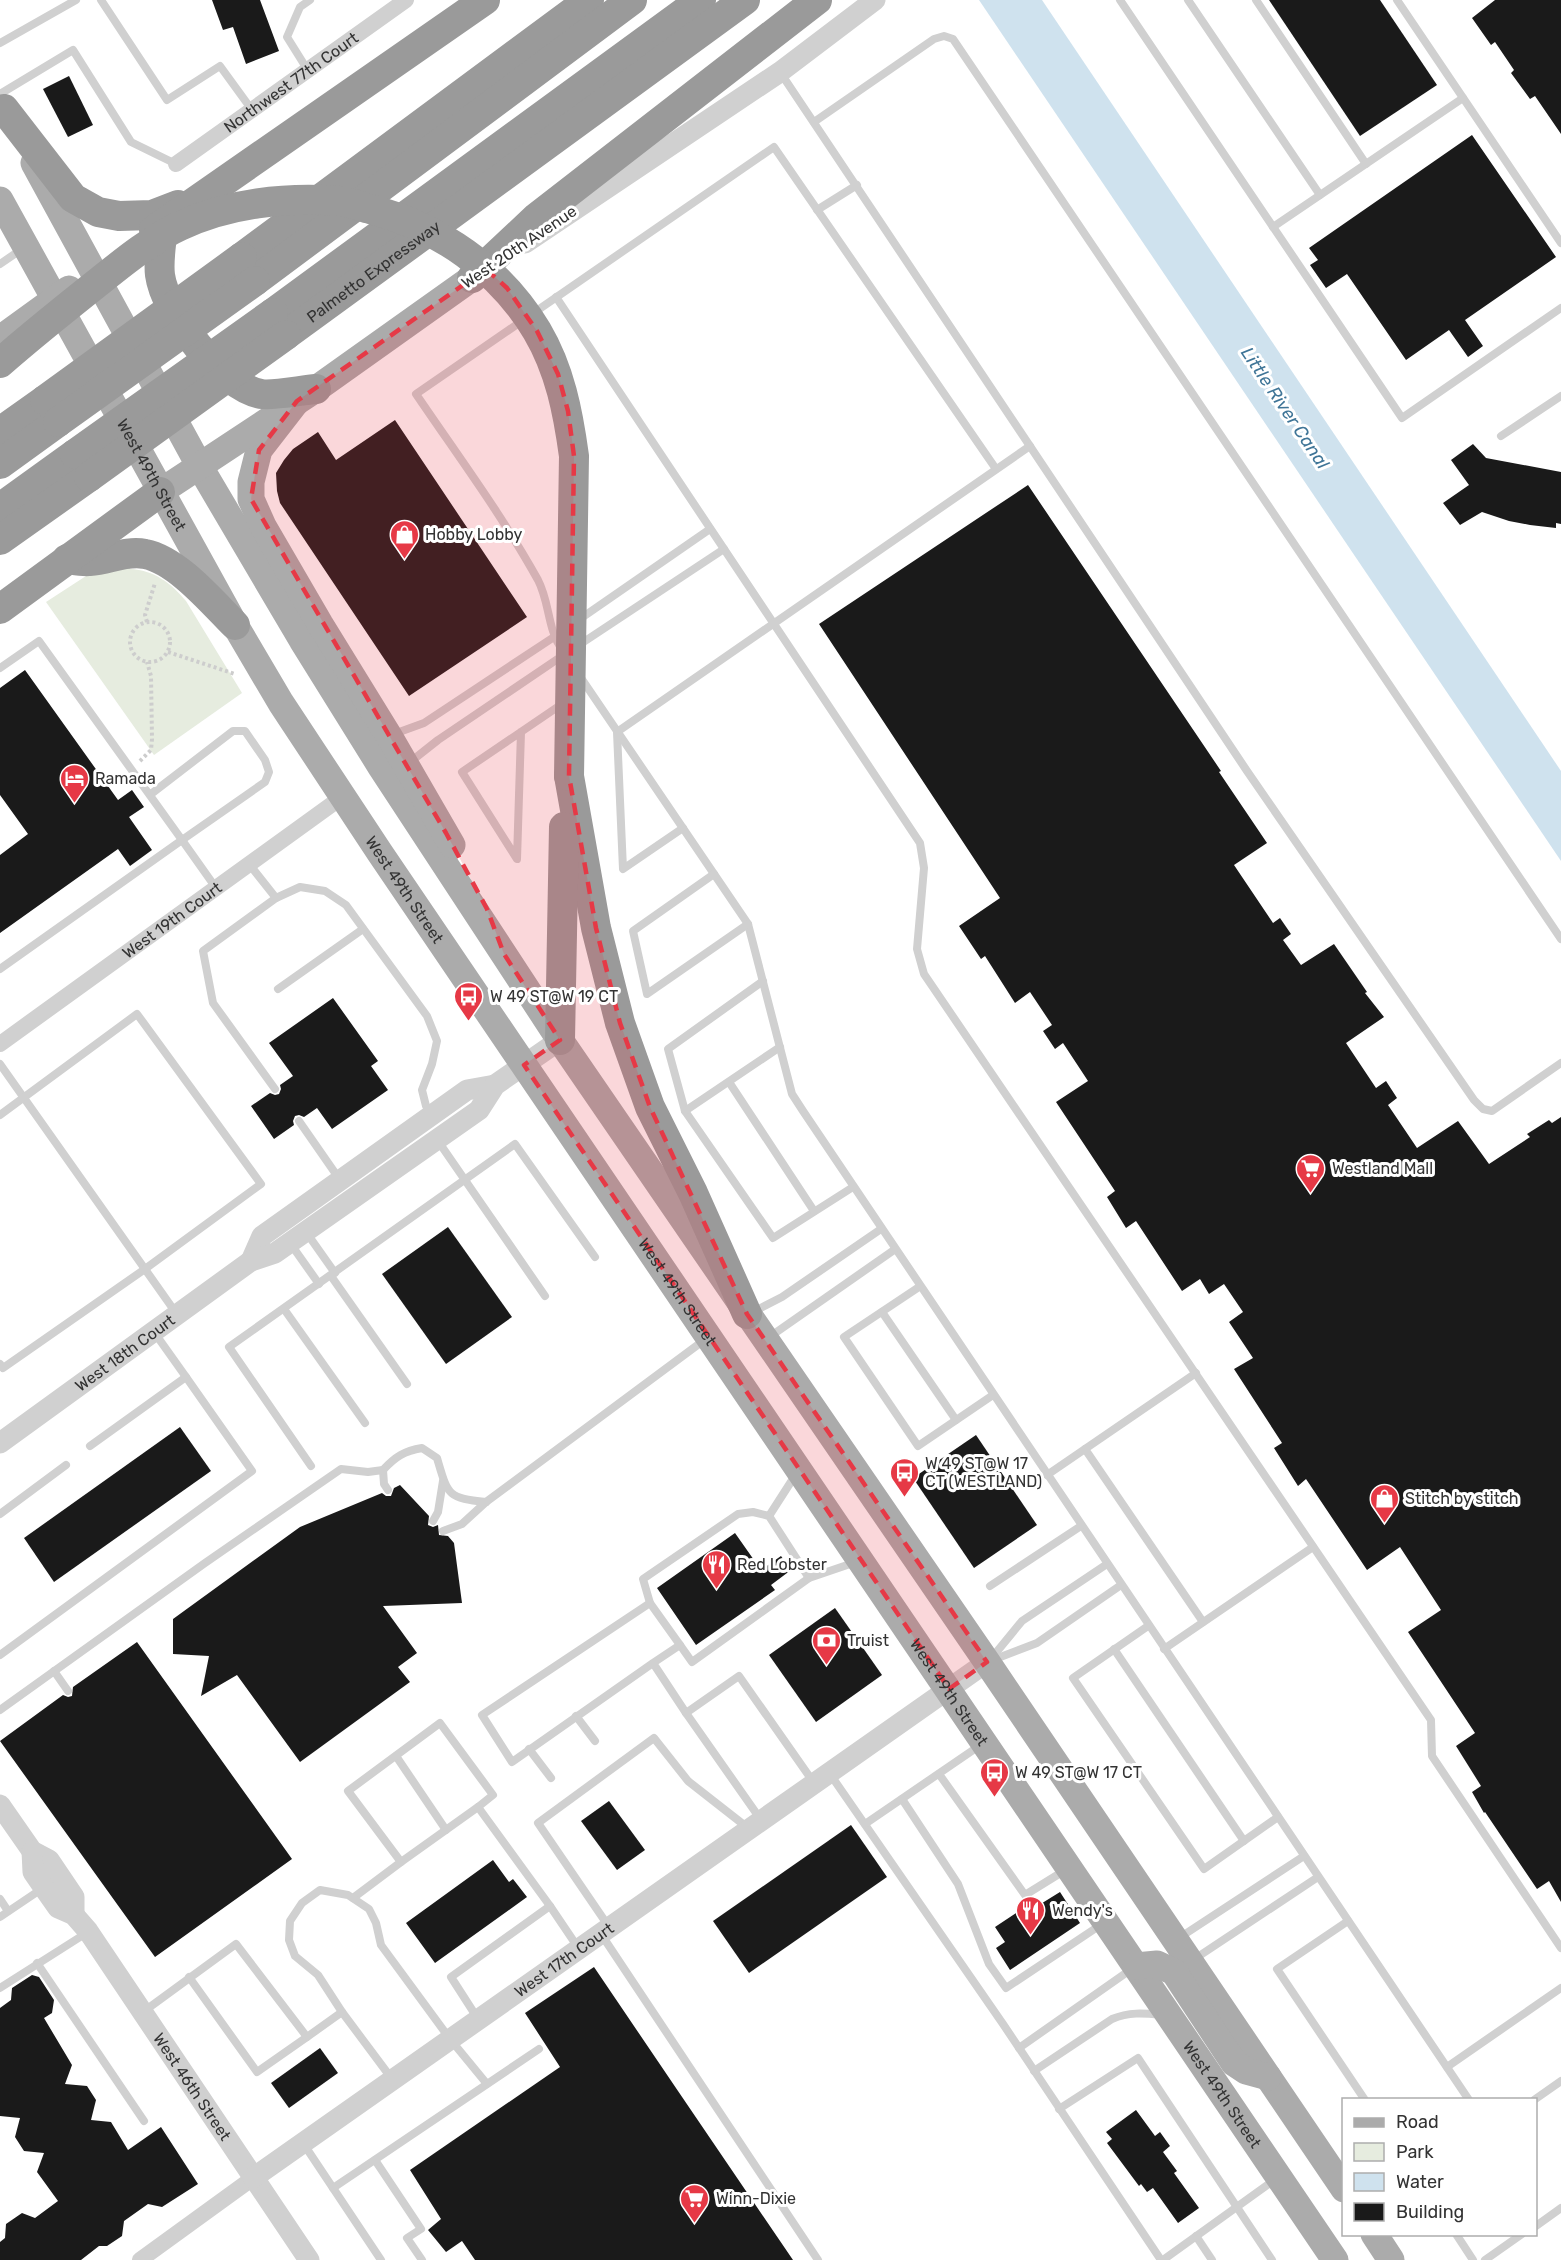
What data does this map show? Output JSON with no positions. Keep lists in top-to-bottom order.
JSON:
{
  "streets": {
    "highway": ["Palmetto Expressway"],
    "main road": ["West 20th Avenue", "West 49th Street"],
    "street": [
      "Northwest 77th Court",
      "West 19th Court",
      "West 18th Court",
      "West 17th Court",
      "West 46th Street"
    ]
  },
  "crossings": [
    ["West 20th Avenue", "West 49th Street"],
    ["West 49th Street", "West 19th Court"],
    ["West 49th Street", "West 18th Court"],
    ["West 49th Street", "West 17th Court"],
    ["West 17th Court", "West 46th Street"]
  ],
  "water": ["Little River Canal"],
  "places": {
    "shop": ["Hobby Lobby", "Stitch by stitch"],
    "hotel": ["Ramada"],
    "bus stop": ["W 49 ST@W 19 CT", "W 49 ST@W 17 CT (WESTLAND)", "W 49 ST@W 17 CT"],
    "supermarket": ["Westland Mall", "Winn-Dixie"],
    "restaurant": ["Red Lobster", "Wendy's"],
    "bank": ["Truist"]
  },
  "legend": [
    "Road",
    "Park",
    "Water",
    "Building"
  ]
}
